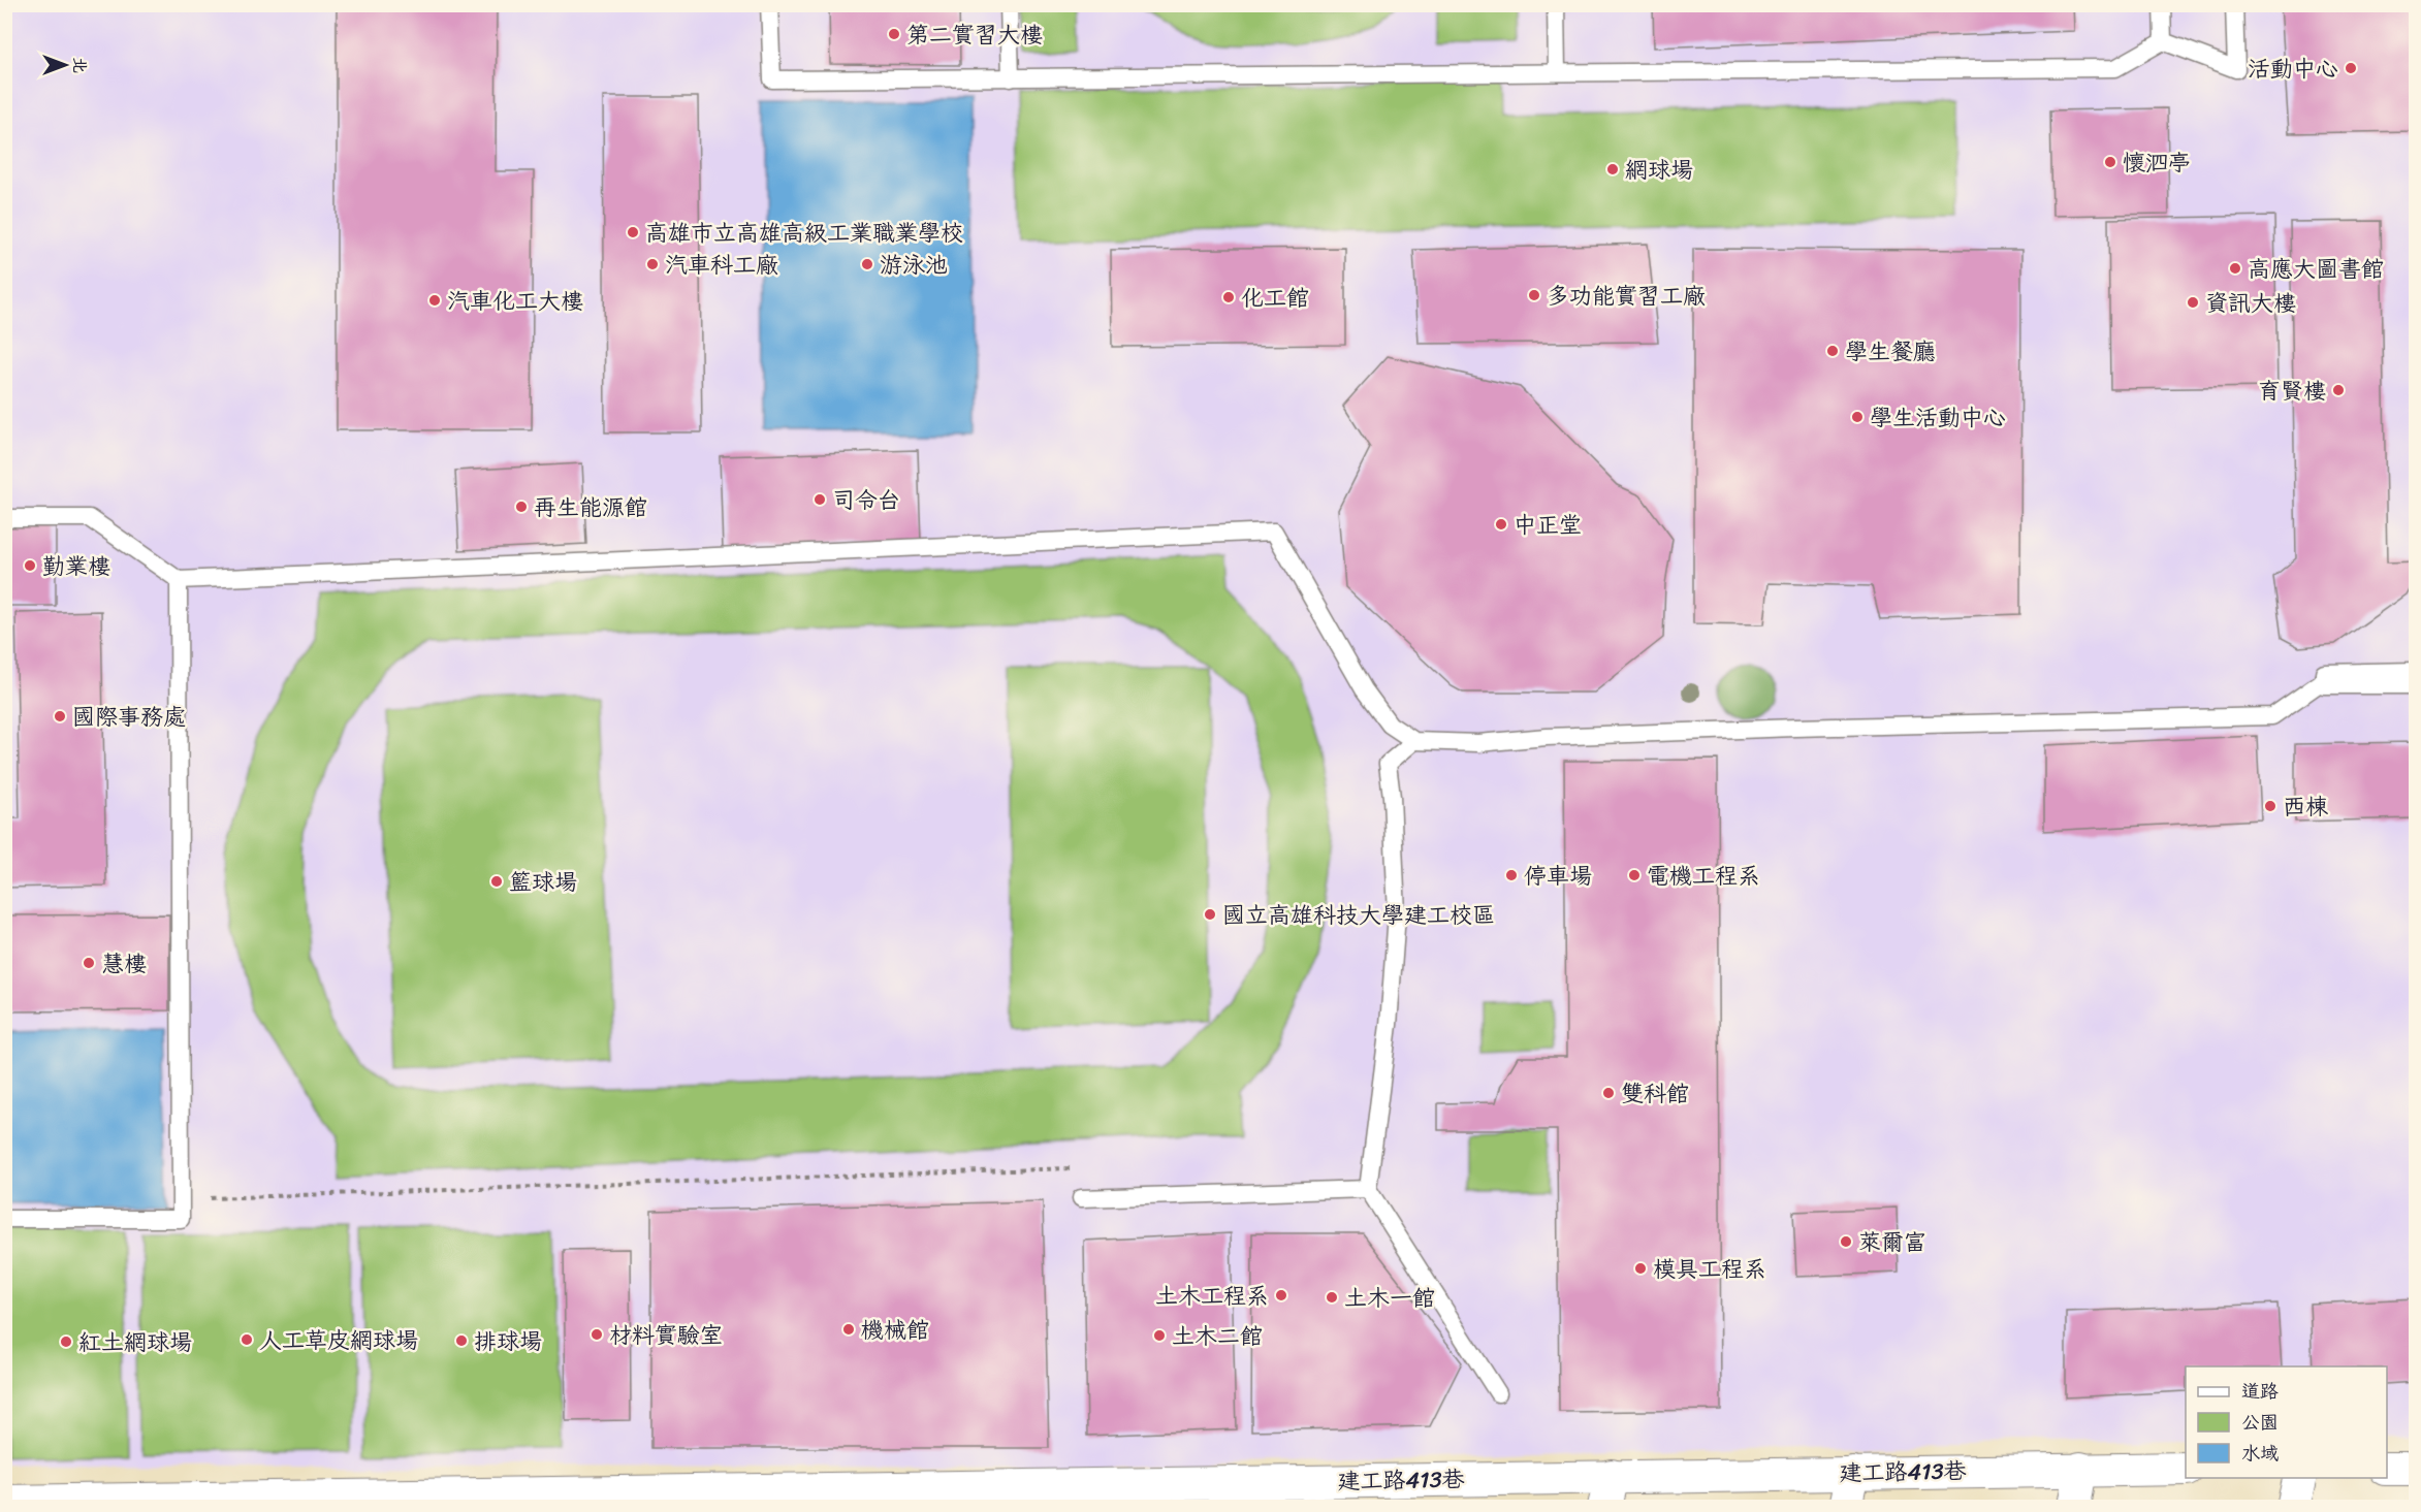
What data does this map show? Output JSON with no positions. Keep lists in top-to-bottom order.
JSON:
{
  "streets": {
    "street": ["建工路413巷"]
  },
  "places": [
    "第二實習大樓",
    "活動中心",
    "懷泗亭",
    "網球場",
    "高雄市立高雄高級工業職業學校",
    "汽車科工廠",
    "游泳池",
    "高應大圖書館",
    "多功能實習工廠",
    "化工館",
    "汽車化工大樓",
    "資訊大樓",
    "學生餐廳",
    "育賢樓",
    "學生活動中心",
    "司令台",
    "再生能源館",
    "中正堂",
    "勤業樓",
    "國際事務處",
    "西棟",
    "停車場",
    "電機工程系",
    "籃球場",
    "國立高雄科技大學建工校區",
    "慧樓",
    "雙科館",
    "萊爾富",
    "模具工程系",
    "土木工程系",
    "土木一館",
    "機械館",
    "材料實驗室",
    "土木二館",
    "人工草皮網球場",
    "排球場",
    "紅土網球場"
  ],
  "legend": ["道路", "公園", "水域"],
  "north": "right"
}
